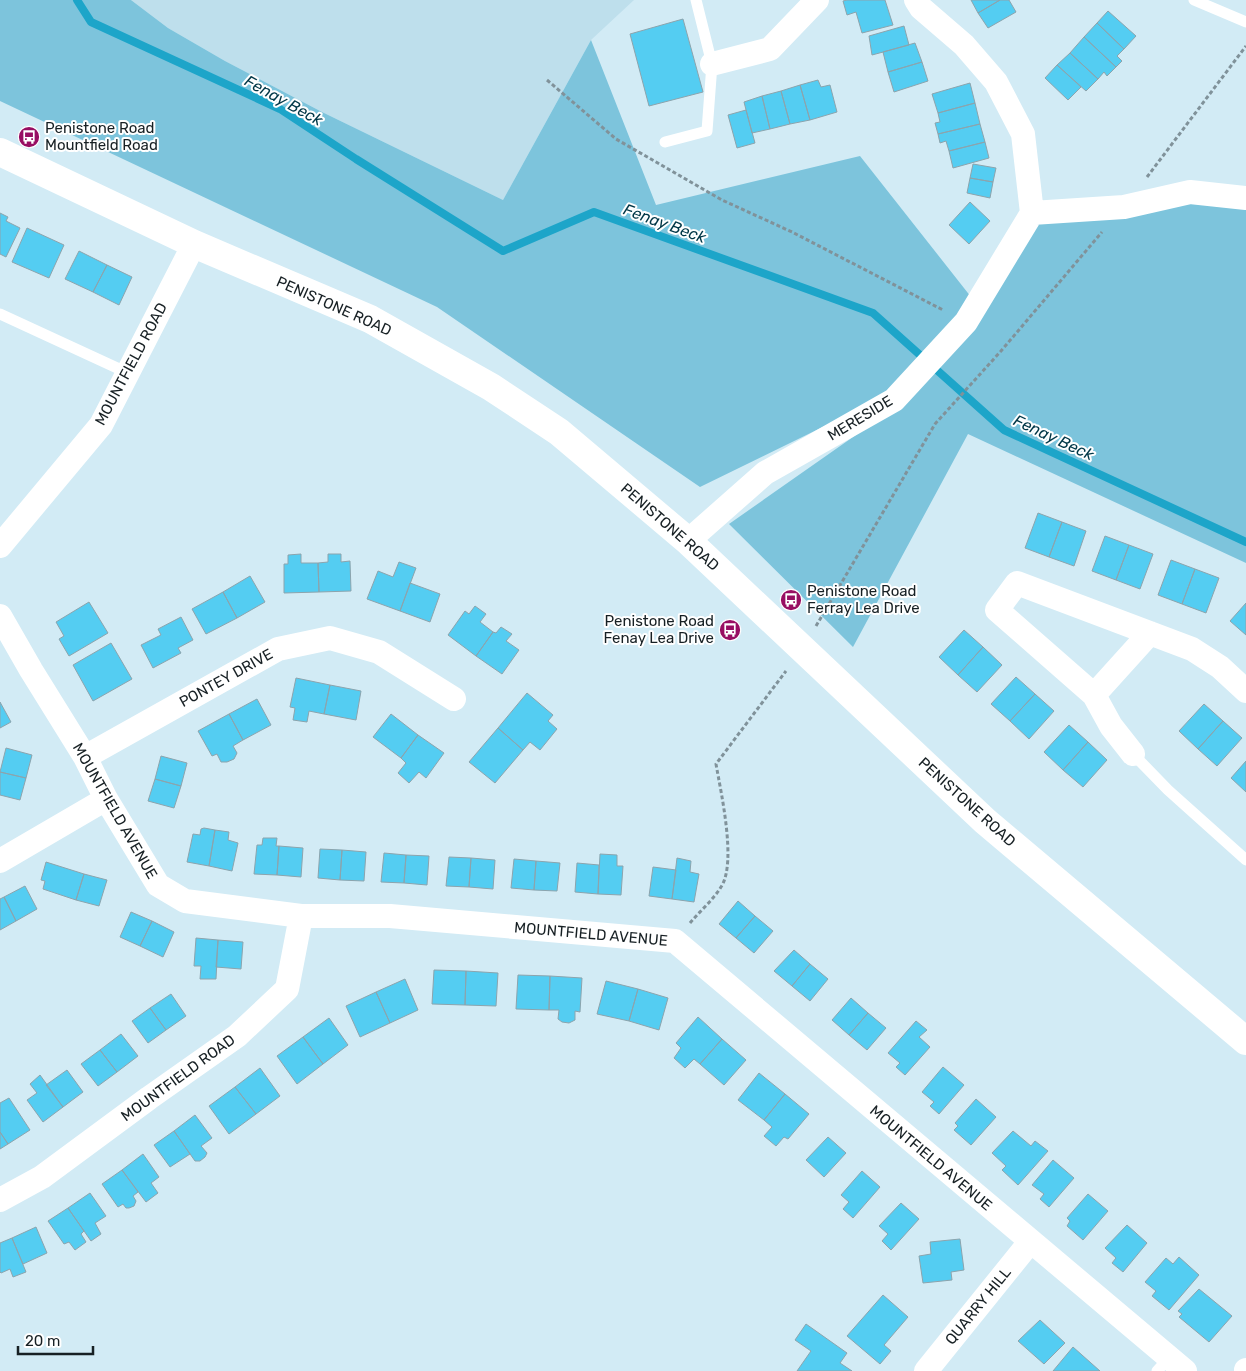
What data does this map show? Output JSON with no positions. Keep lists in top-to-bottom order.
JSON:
{
  "streets": {
    "highway": ["PENISTONE ROAD"],
    "street": [
      "MOUNTFIELD ROAD",
      "MERESIDE",
      "PONTEY DRIVE",
      "MOUNTFIELD AVENUE",
      "QUARRY HILL"
    ]
  },
  "crossings": [
    ["PENISTONE ROAD", "MOUNTFIELD ROAD"],
    ["PENISTONE ROAD", "MERESIDE"],
    ["MOUNTFIELD ROAD", "MOUNTFIELD AVENUE"],
    ["PONTEY DRIVE", "MOUNTFIELD AVENUE"],
    ["MOUNTFIELD AVENUE", "QUARRY HILL"]
  ],
  "water": ["Fenay Beck"],
  "places": {
    "bus stop": ["Penistone Road Mountfield Road", "Penistone Road Ferray Lea Drive", "Penistone Road Fenay Lea Drive"]
  },
  "scale_bar": "20 m"
}
